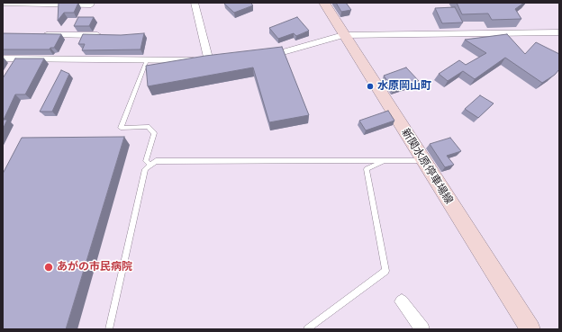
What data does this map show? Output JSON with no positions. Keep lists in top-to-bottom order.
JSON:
{
  "streets": {
    "main road": ["新関水原停車場線"]
  },
  "places": ["水原岡山町", "あがの市民病院"]
}
